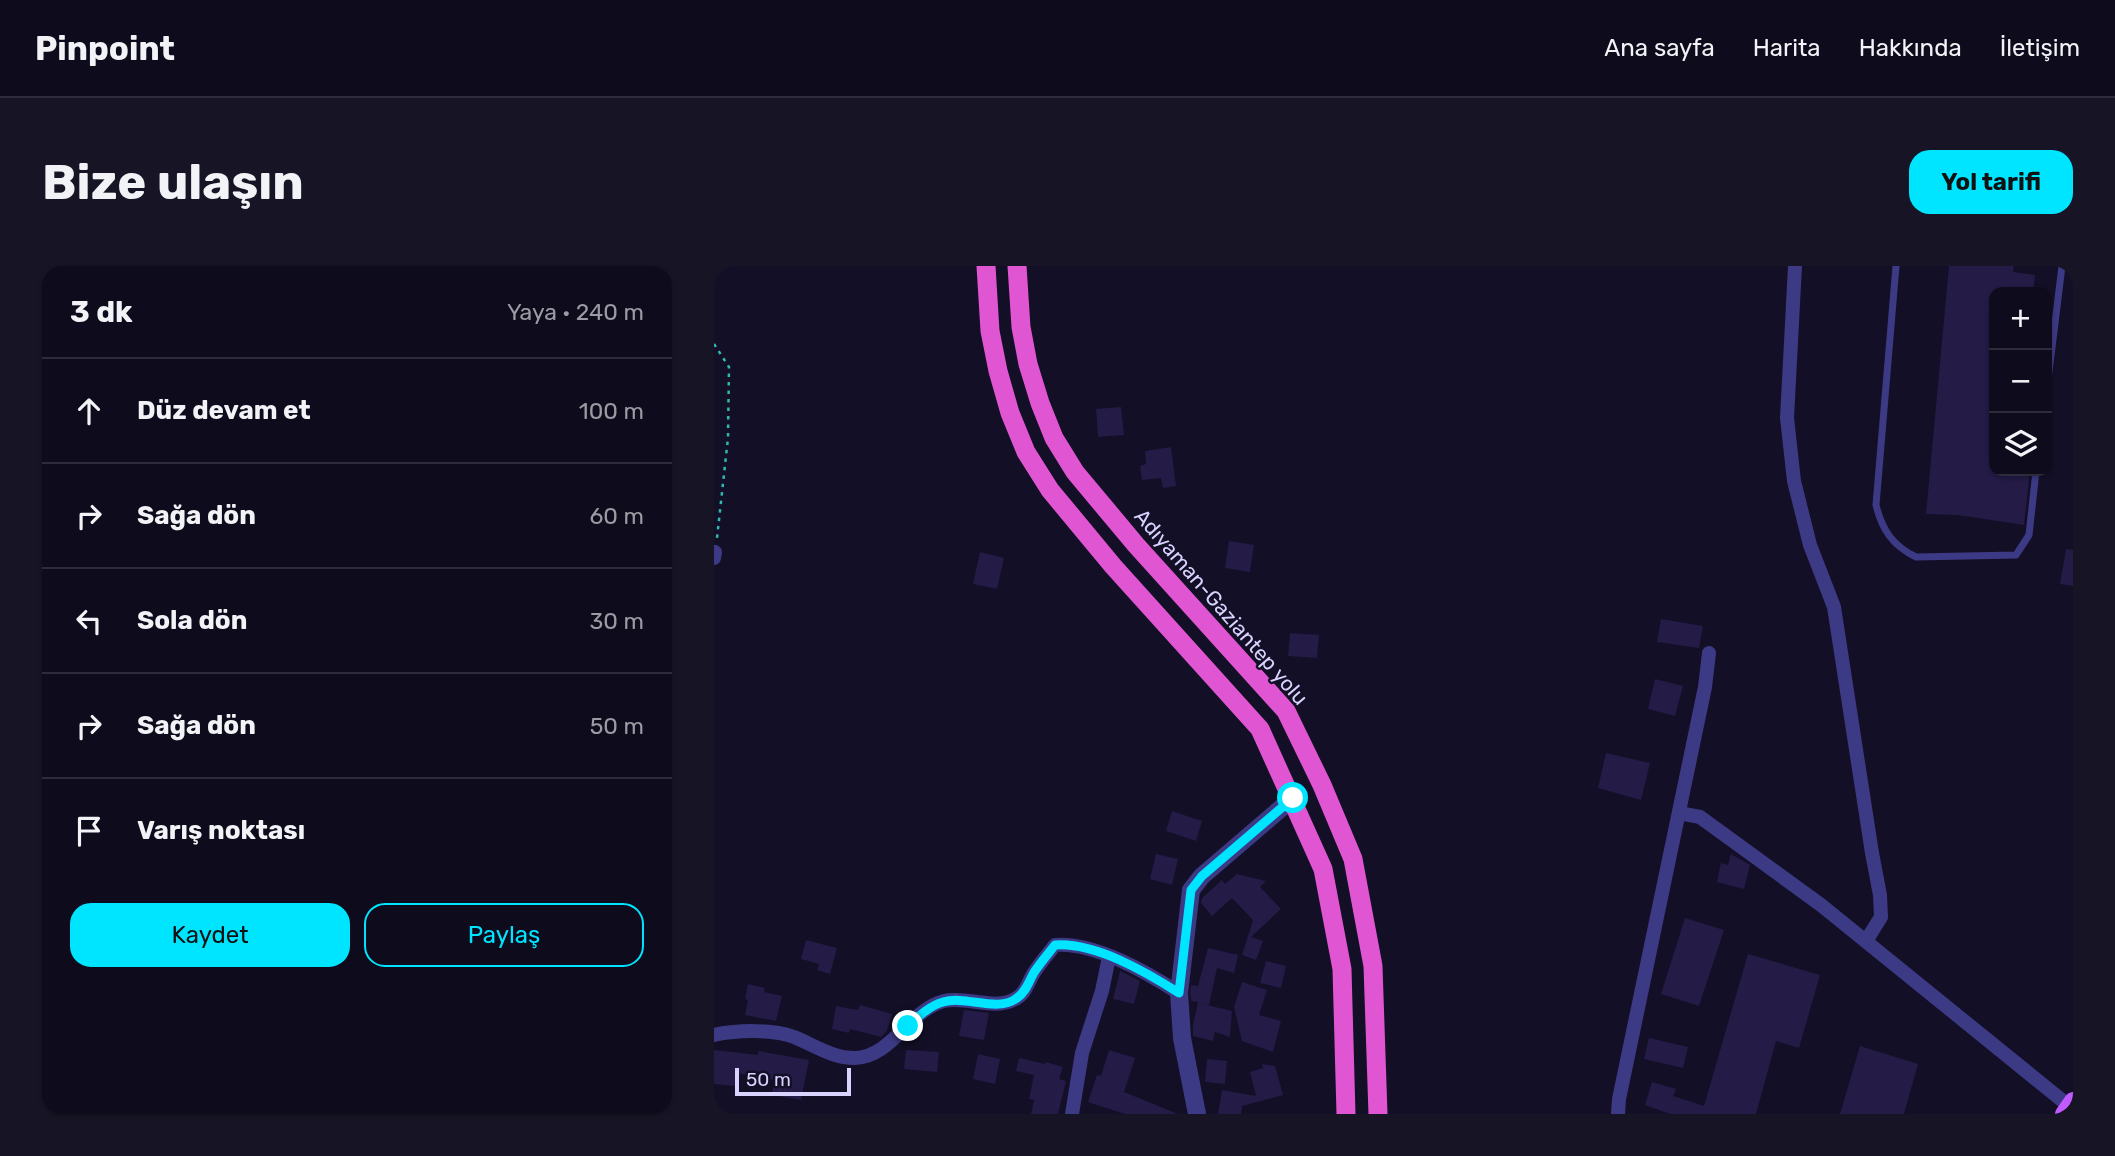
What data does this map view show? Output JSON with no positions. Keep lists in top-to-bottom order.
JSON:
{
  "streets": {
    "highway": ["Adıyaman-Gaziantep yolu"]
  },
  "scale_bar": "50 m",
  "page": {
    "header": "Pinpoint",
    "nav": [
      "Ana sayfa",
      "Harita",
      "Hakkında",
      "İletişim"
    ],
    "buttons": [
      "Yol tarifi",
      ["Kaydet", "Paylaş"]
    ],
    "title": "Bize ulaşın",
    "heading": ["3 dk", "Yaya · 240 m"],
    "map_buttons": ["+", "−"],
    "list": [
      ["Düz devam et", "100 m"],
      ["Sağa dön", "60 m"],
      ["Sola dön", "30 m"],
      ["Sağa dön", "50 m"],
      "Varış noktası"
    ],
    "scale": "50 m"
  }
}
